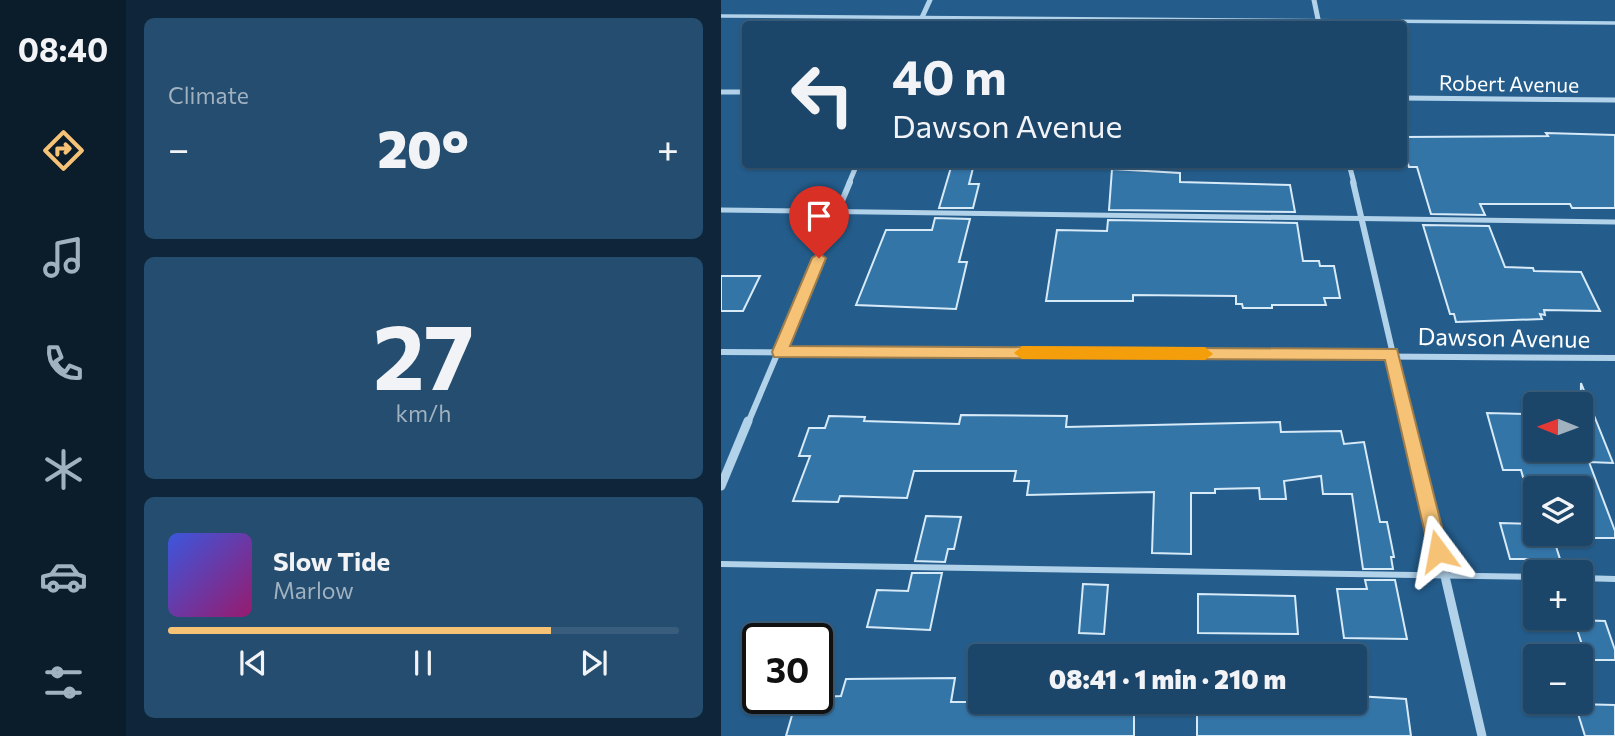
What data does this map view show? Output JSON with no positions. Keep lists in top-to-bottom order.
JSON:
{
  "streets": {
    "street": ["Robert Avenue", "Dawson Avenue"]
  },
  "north": "left",
  "page": {
    "tabs": "08:40",
    "tile": [
      "Climate",
      ["27", "km/h"]
    ],
    "turn": ["40 m", "Dawson Avenue"],
    "heat": ["−", "20°", "+"],
    "map_buttons": ["+", "−"],
    "song": ["Slow Tide", "Marlow"],
    "limit": "30",
    "trip": "08:41 · 1 min · 210 m"
  }
}
